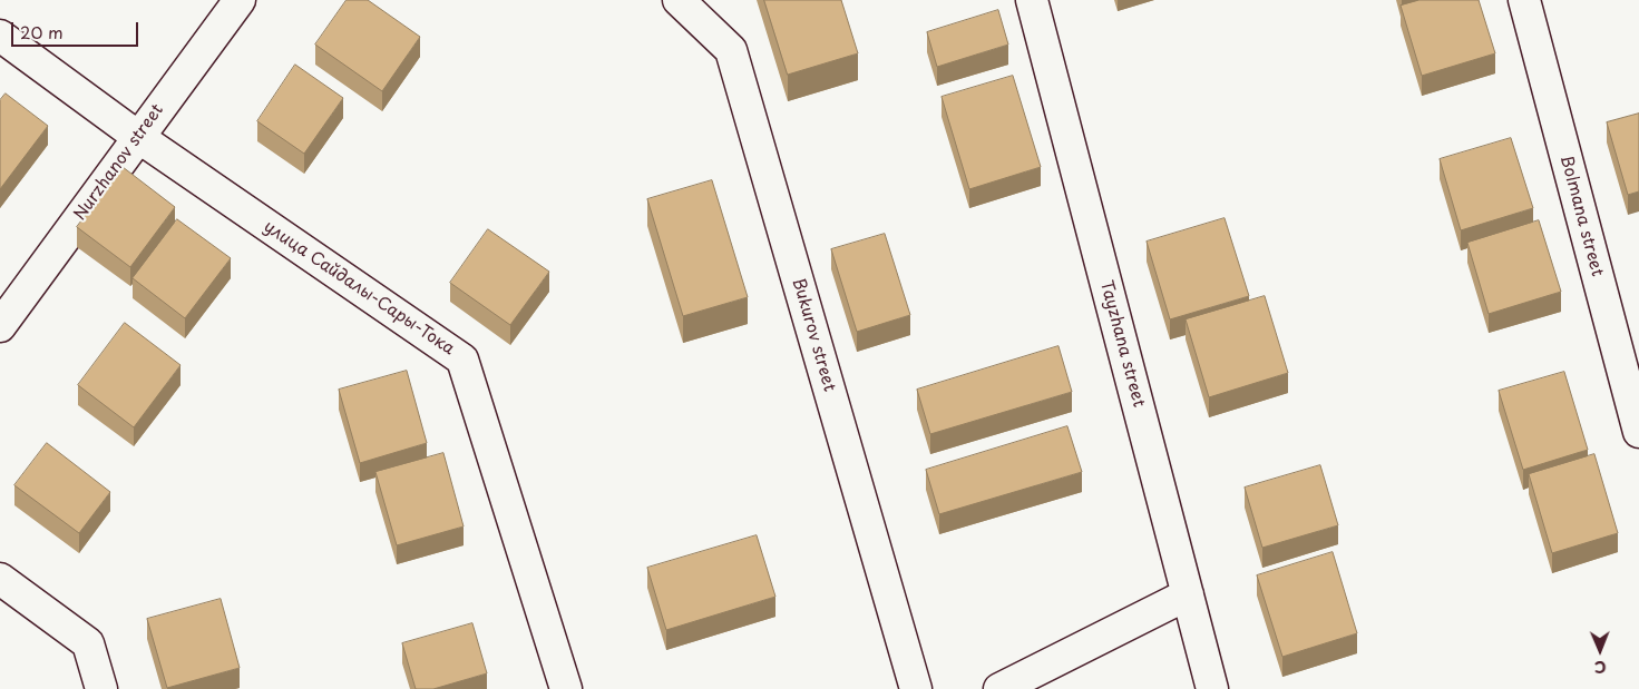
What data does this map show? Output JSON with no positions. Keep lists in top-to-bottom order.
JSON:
{
  "streets": {
    "street": [
      "Nurzhanov street",
      "Bolmana street",
      "улица Сайдалы-Сары-Тока",
      "Bukurov street",
      "Tayzhana street"
    ]
  },
  "crossings": [
    ["Nurzhanov street", "улица Сайдалы-Сары-Тока"]
  ],
  "scale_bar": "20 m",
  "north": "bottom"
}
